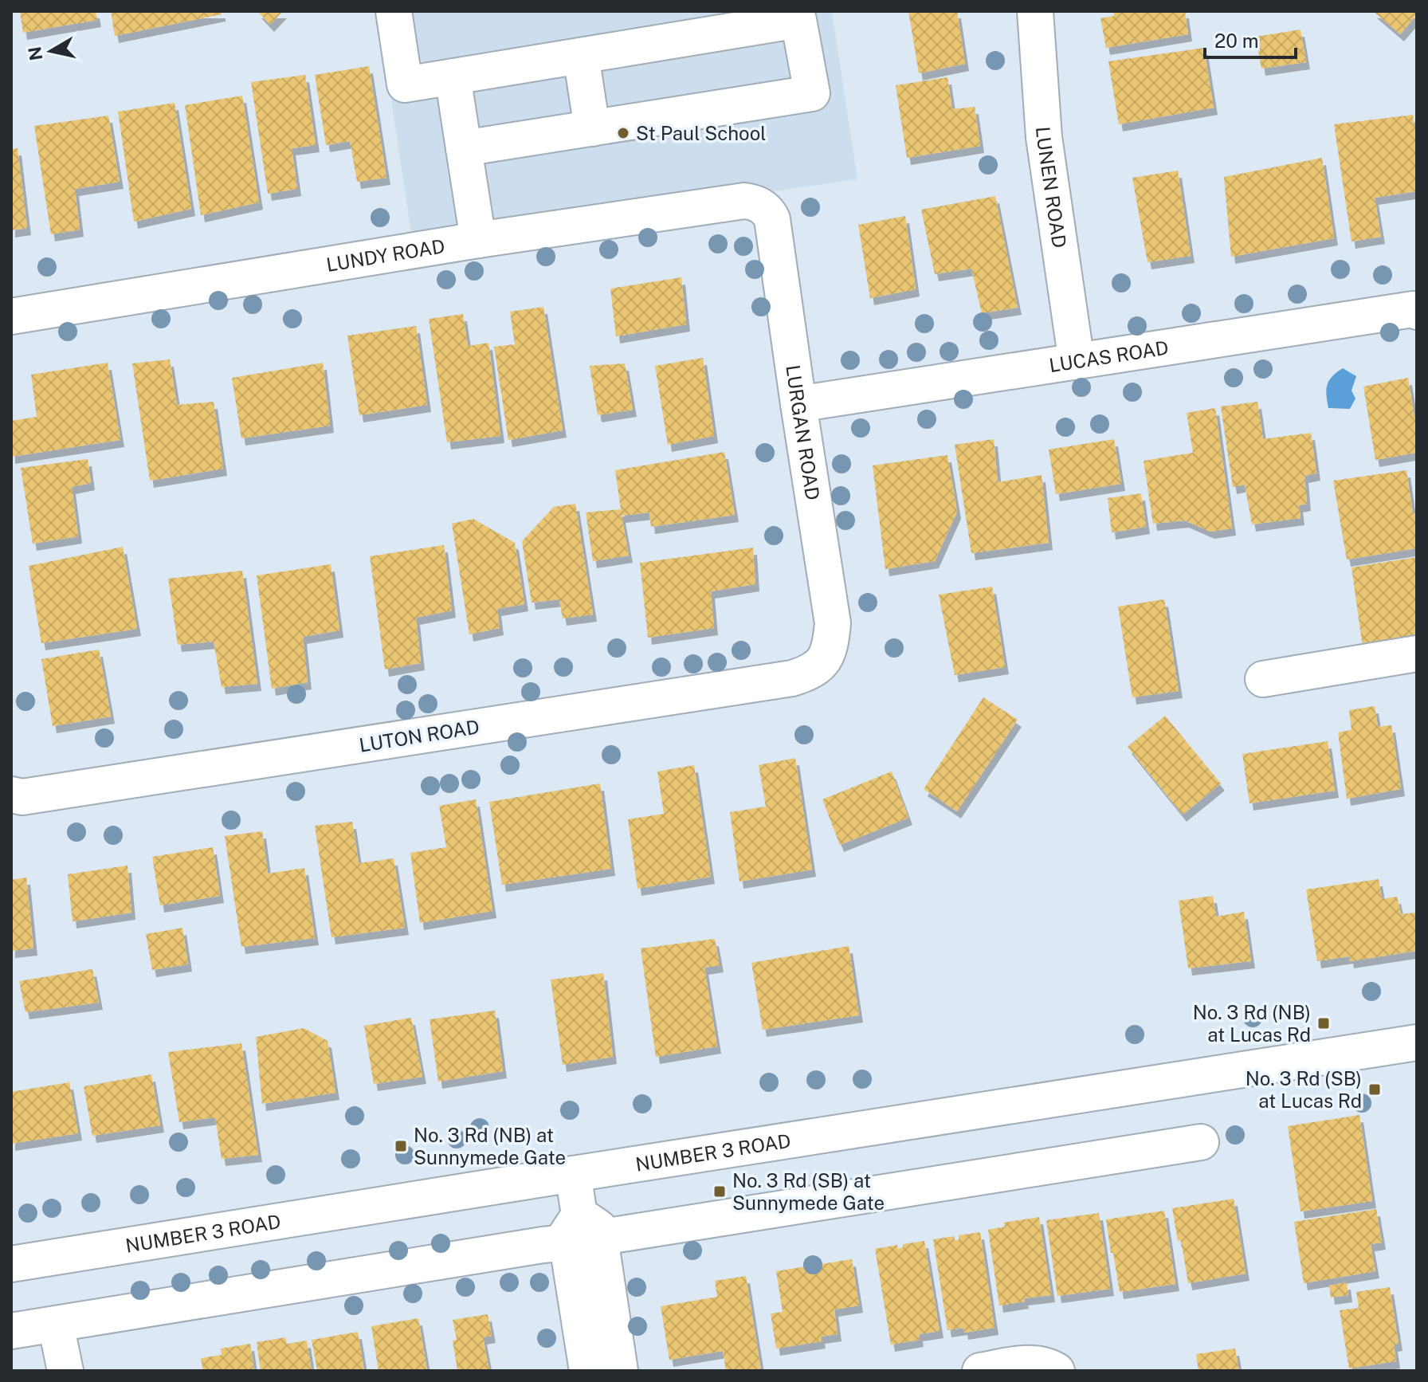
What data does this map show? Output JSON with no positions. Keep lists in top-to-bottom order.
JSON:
{
  "streets": {
    "street": [
      "LUNEN ROAD",
      "LUNDY ROAD",
      "LUCAS ROAD",
      "LURGAN ROAD",
      "LUTON ROAD",
      "NUMBER 3 ROAD"
    ]
  },
  "crossings": [
    ["LUNEN ROAD", "LUCAS ROAD"],
    ["LUNDY ROAD", "LURGAN ROAD"],
    ["LUCAS ROAD", "LURGAN ROAD"],
    ["LURGAN ROAD", "LUTON ROAD"]
  ],
  "places": {
    "other": ["St Paul School"],
    "transit": [
      "No. 3 Rd (NB) at Lucas Rd",
      "No. 3 Rd (SB) at Lucas Rd",
      "No. 3 Rd (NB) at Sunnymede Gate",
      "No. 3 Rd (SB) at Sunnymede Gate"
    ]
  },
  "scale_bar": "20 m",
  "north": "left"
}
